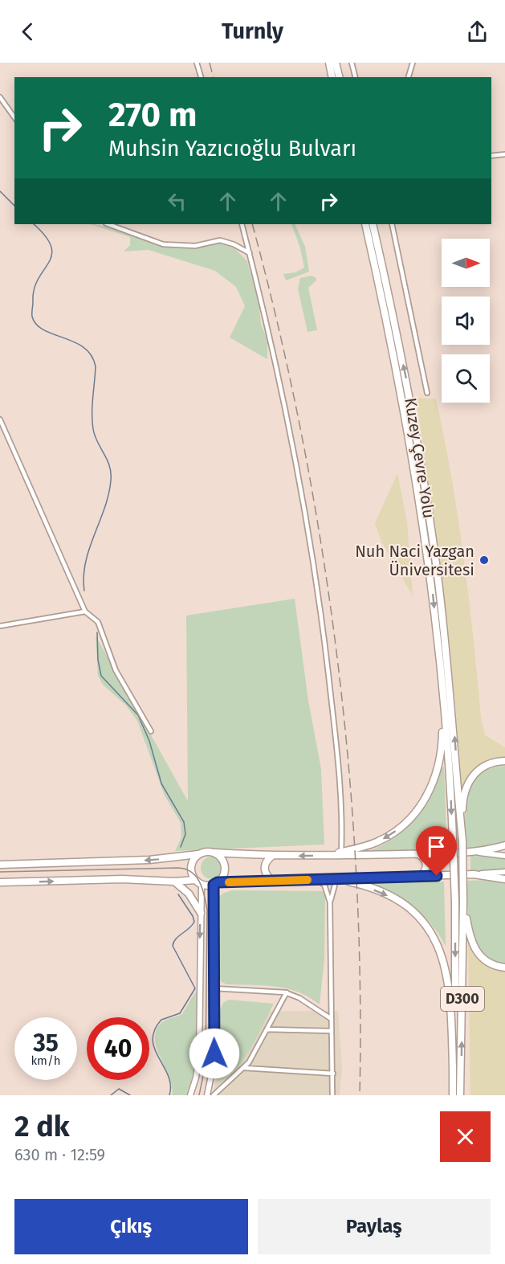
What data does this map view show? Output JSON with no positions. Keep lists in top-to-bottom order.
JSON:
{
  "streets": {
    "highway": ["Kuzey Çevre Yolu", "D300"]
  },
  "crossings": [
    ["Kuzey Çevre Yolu", "D300"]
  ],
  "places": ["Nuh Naci Yazgan Üniversitesi"],
  "north": "right",
  "page": {
    "header": "Turnly",
    "turn": ["270 m", "Muhsin Yazıcıoğlu Bulvarı"],
    "speed": "35 km/h",
    "limit": "40",
    "heading": ["2 dk", "630 m · 12:59"],
    "buttons": ["Çıkış", "Paylaş"]
  }
}
